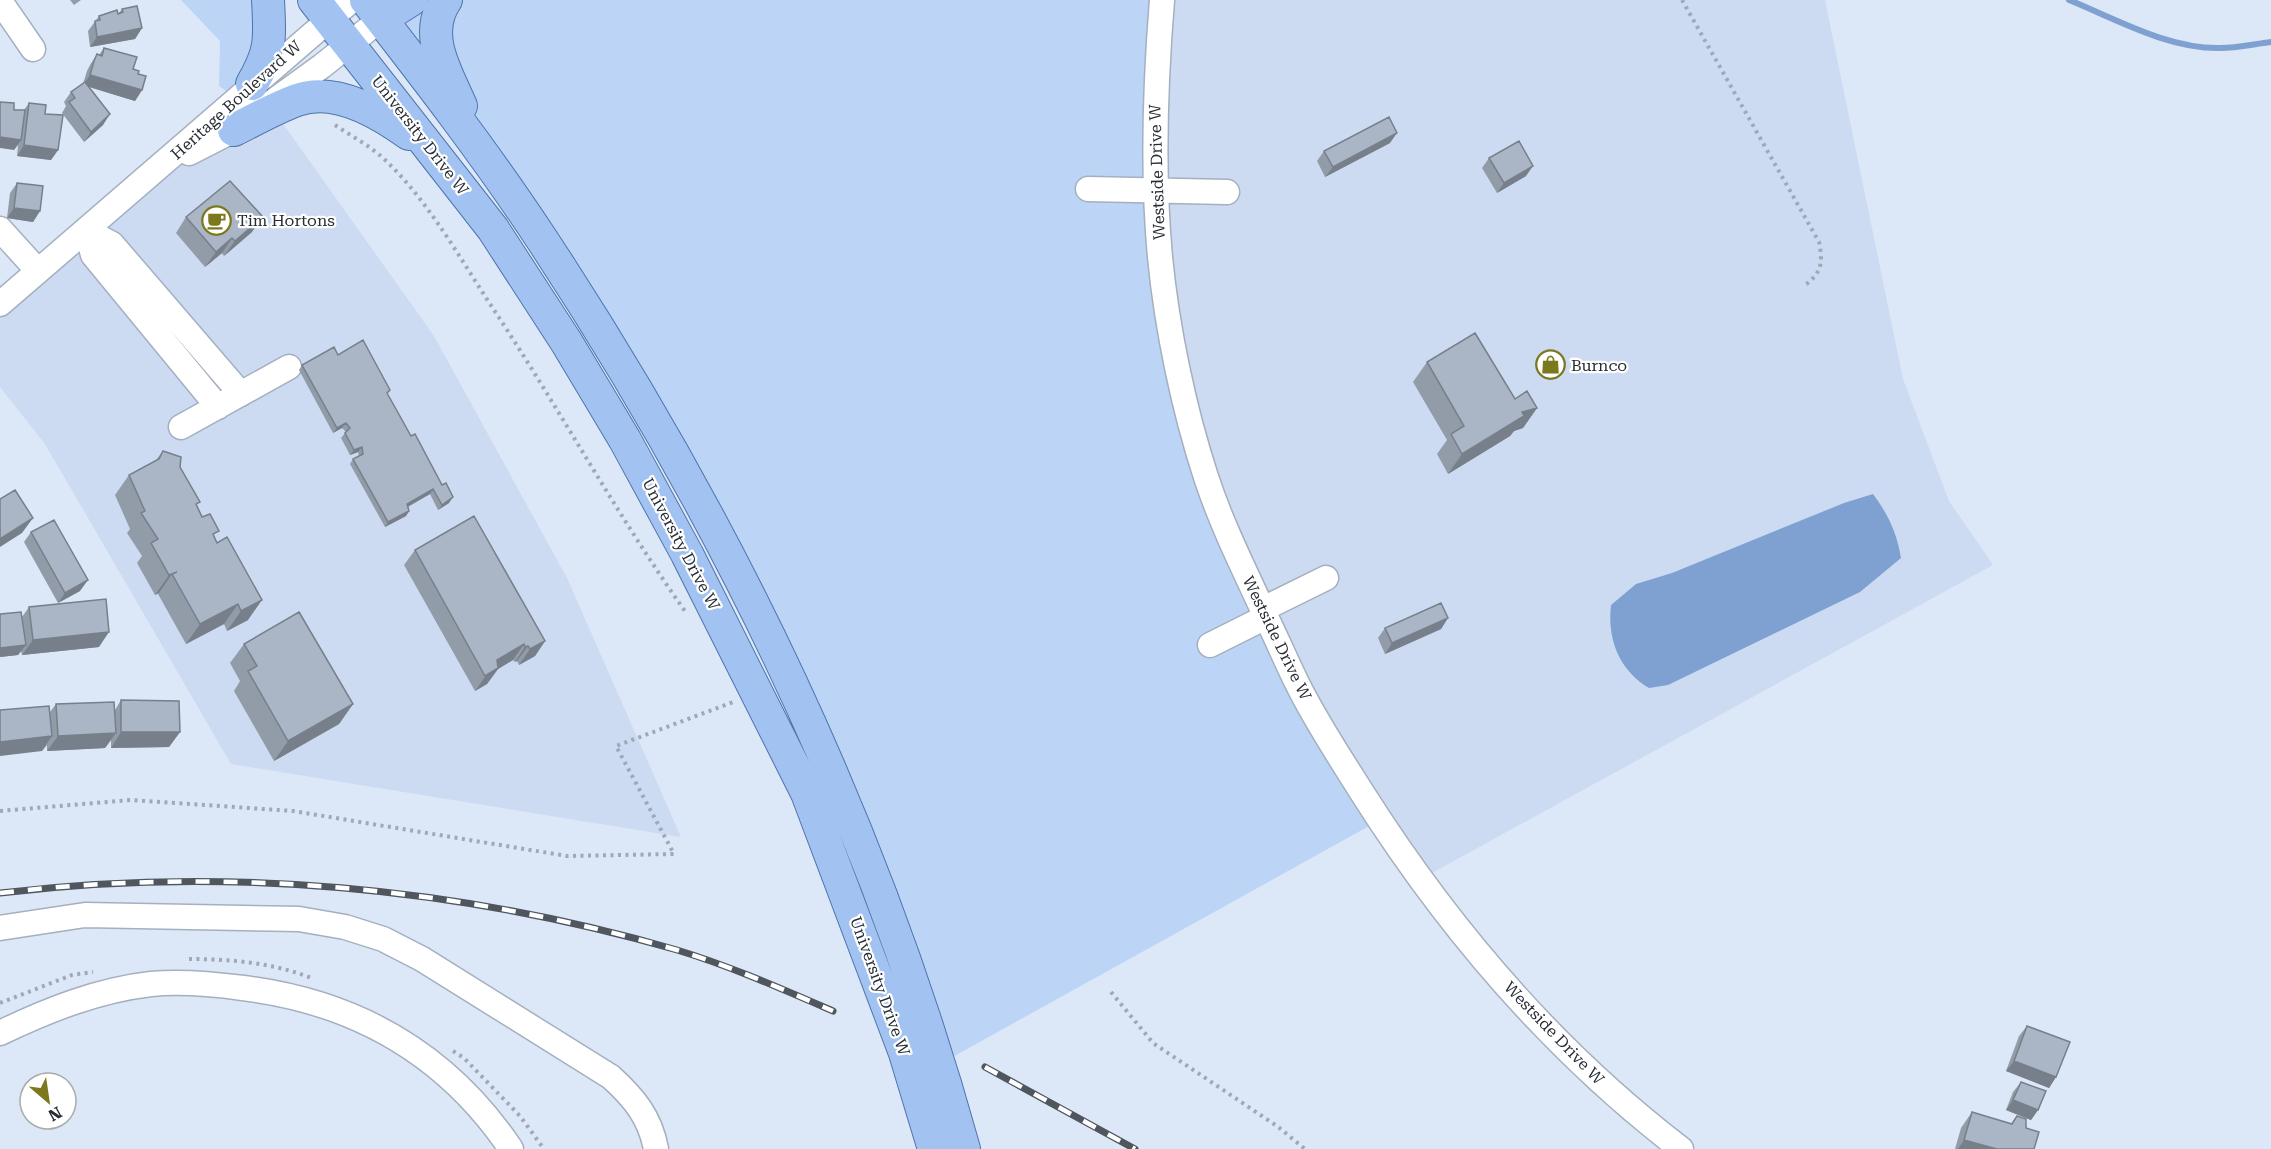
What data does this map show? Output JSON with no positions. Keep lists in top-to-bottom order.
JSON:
{
  "streets": {
    "main road": ["University Drive W"],
    "street": ["Heritage Boulevard W", "Westside Drive W"]
  },
  "crossings": [
    ["Heritage Boulevard W", "University Drive W"]
  ],
  "places": {
    "cafe": ["Tim Hortons"],
    "shop": ["Burnco"]
  },
  "north": "bottom right"
}
